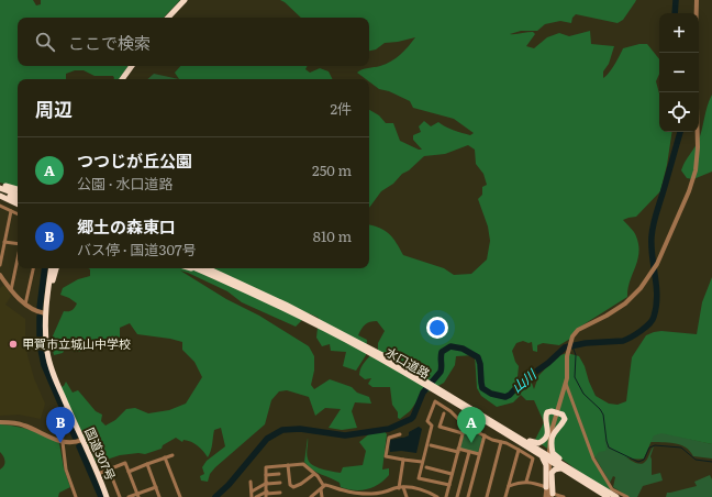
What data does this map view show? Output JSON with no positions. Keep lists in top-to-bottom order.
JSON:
{
  "streets": {
    "highway": ["水口道路", "国道307号"]
  },
  "water": ["山川"],
  "places": ["甲賀市立城山中学校"],
  "page": {
    "map_buttons": ["+", "−"],
    "search": "ここで検索",
    "heading": ["周辺", "2件"],
    "list": [
      {
        "mark": "A",
        "name": "つつじが丘公園",
        "note": "公園 · 水口道路",
        "value": "250 m"
      },
      {
        "mark": "B",
        "name": "郷土の森東口",
        "note": "バス停 · 国道307号",
        "value": "810 m"
      }
    ],
    "pins": ["A", "B"]
  }
}
